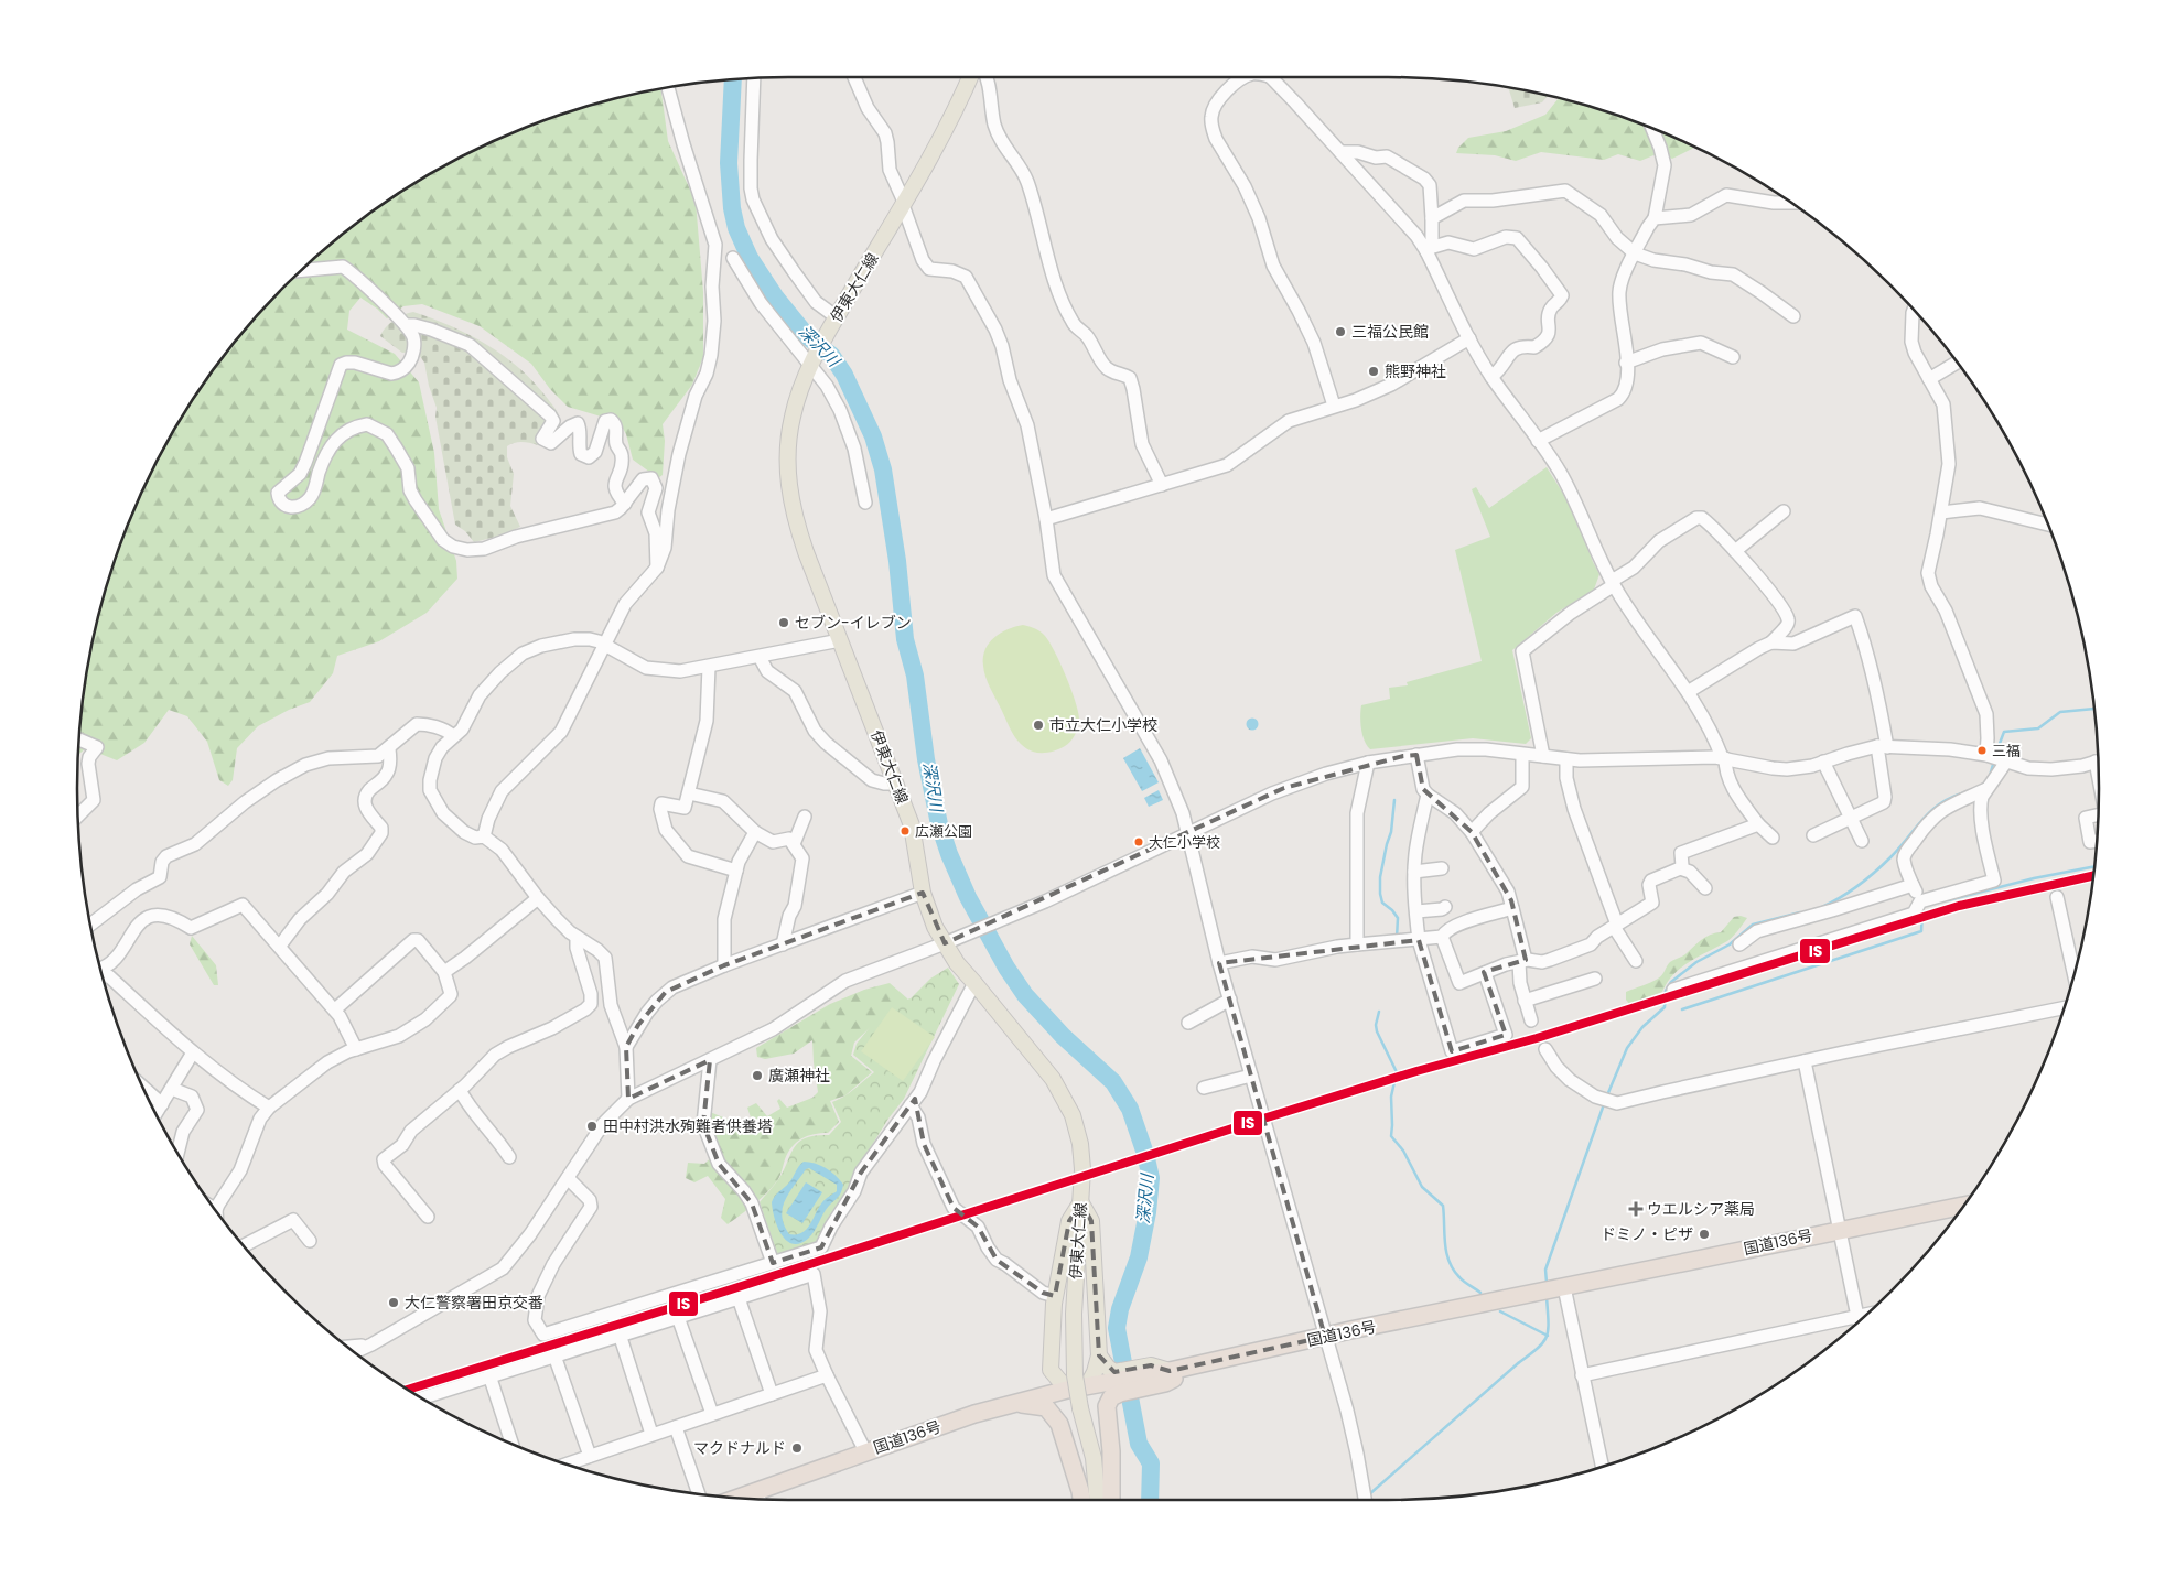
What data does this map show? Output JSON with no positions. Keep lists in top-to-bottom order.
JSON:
{
  "streets": {
    "highway": ["国道136号"],
    "main road": ["伊東大仁線"]
  },
  "crossings": [
    ["伊東大仁線", "国道136号"]
  ],
  "water": ["深沢川"],
  "places": {
    "other": [
      "三福公民館",
      "熊野神社",
      "セブン-イレブン",
      "市立大仁小学校",
      "三福",
      "広瀬公園",
      "大仁小学校",
      "廣瀬神社",
      "田中村洪水殉難者供養塔",
      "ドミノ・ピザ",
      "大仁警察署田京交番",
      "マクドナルド"
    ],
    "health": ["ウエルシア薬局"]
  },
  "lines": ["transit line IS"]
}
